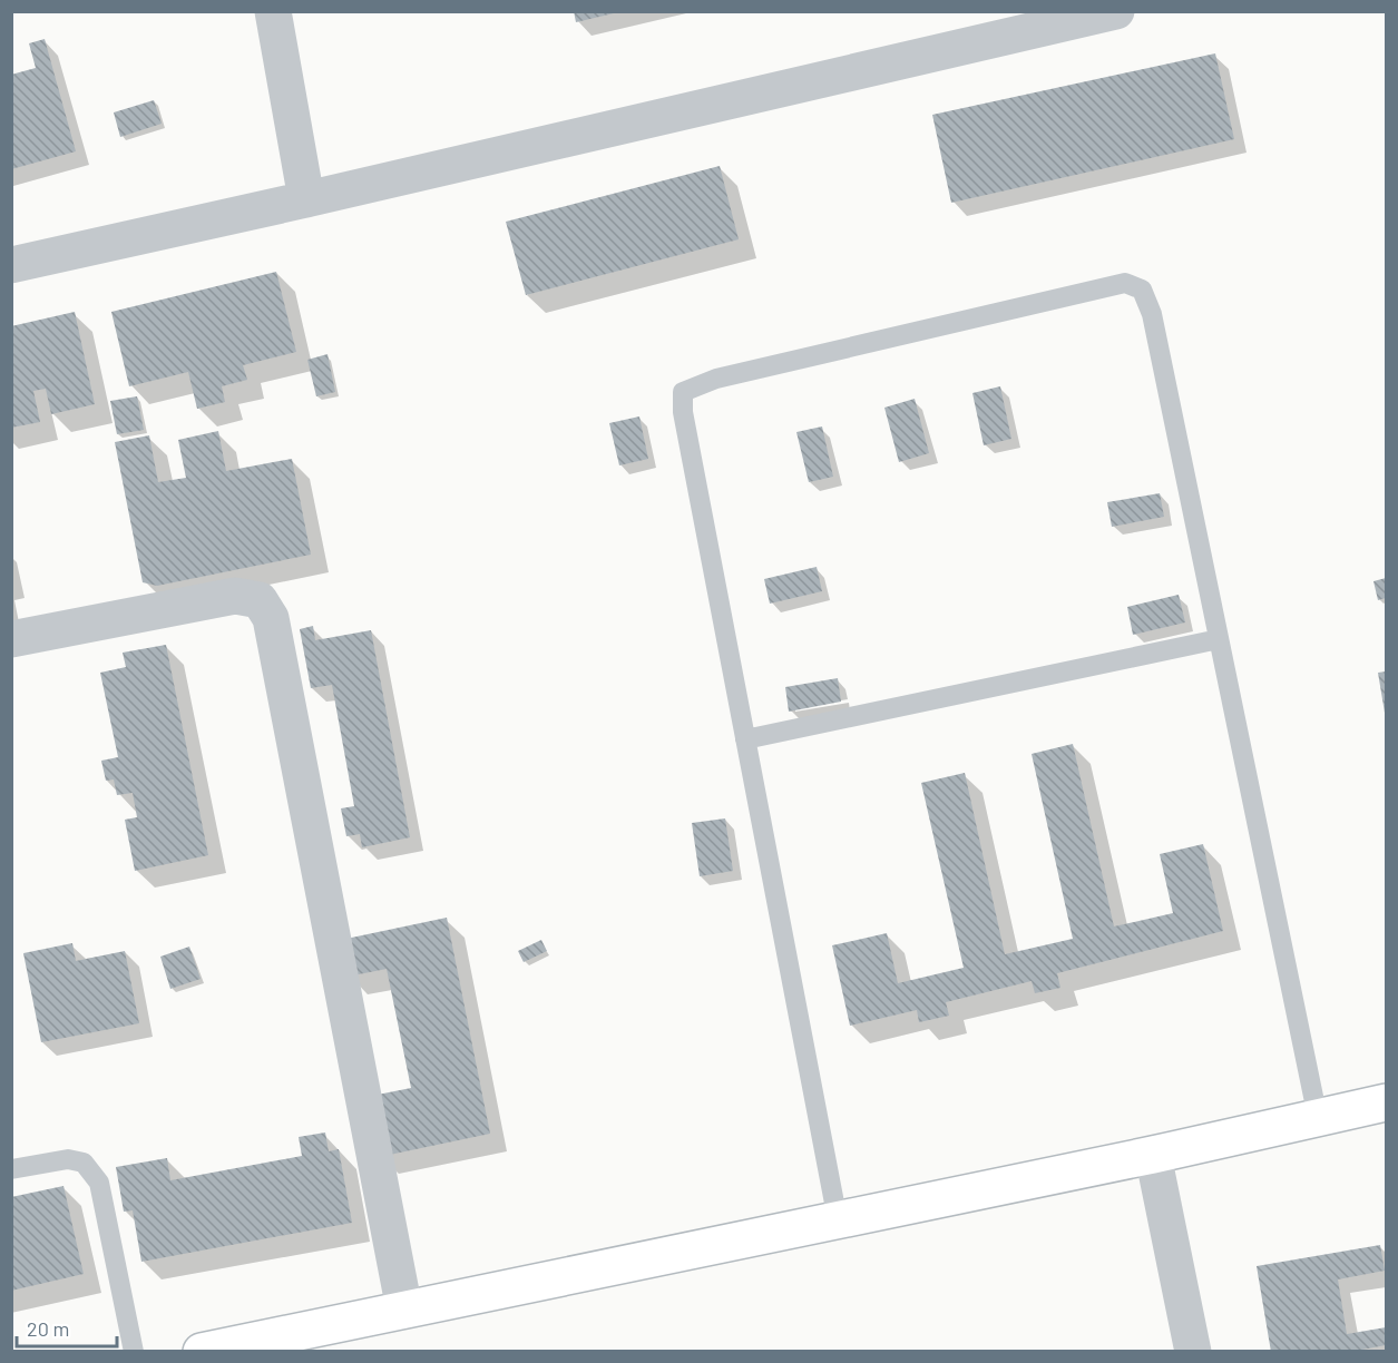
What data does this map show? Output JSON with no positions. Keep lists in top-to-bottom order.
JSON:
{
  "scale_bar": "20 m"
}
